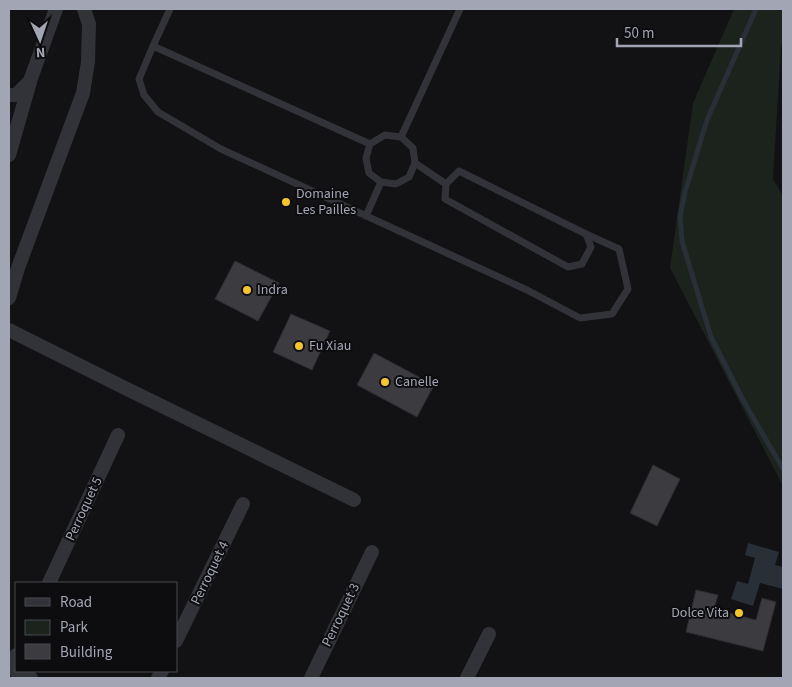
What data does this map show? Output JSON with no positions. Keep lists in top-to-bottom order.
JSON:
{
  "streets": {
    "street": ["Perroquet 5", "Perroquet 4", "Perroquet 3"]
  },
  "places": [
    "Domaine Les Pailles",
    "Indra",
    "Fu Xiau",
    "Canelle",
    "Dolce Vita"
  ],
  "legend": ["Road", "Park", "Building"],
  "scale_bar": "50 m",
  "north": "bottom"
}
